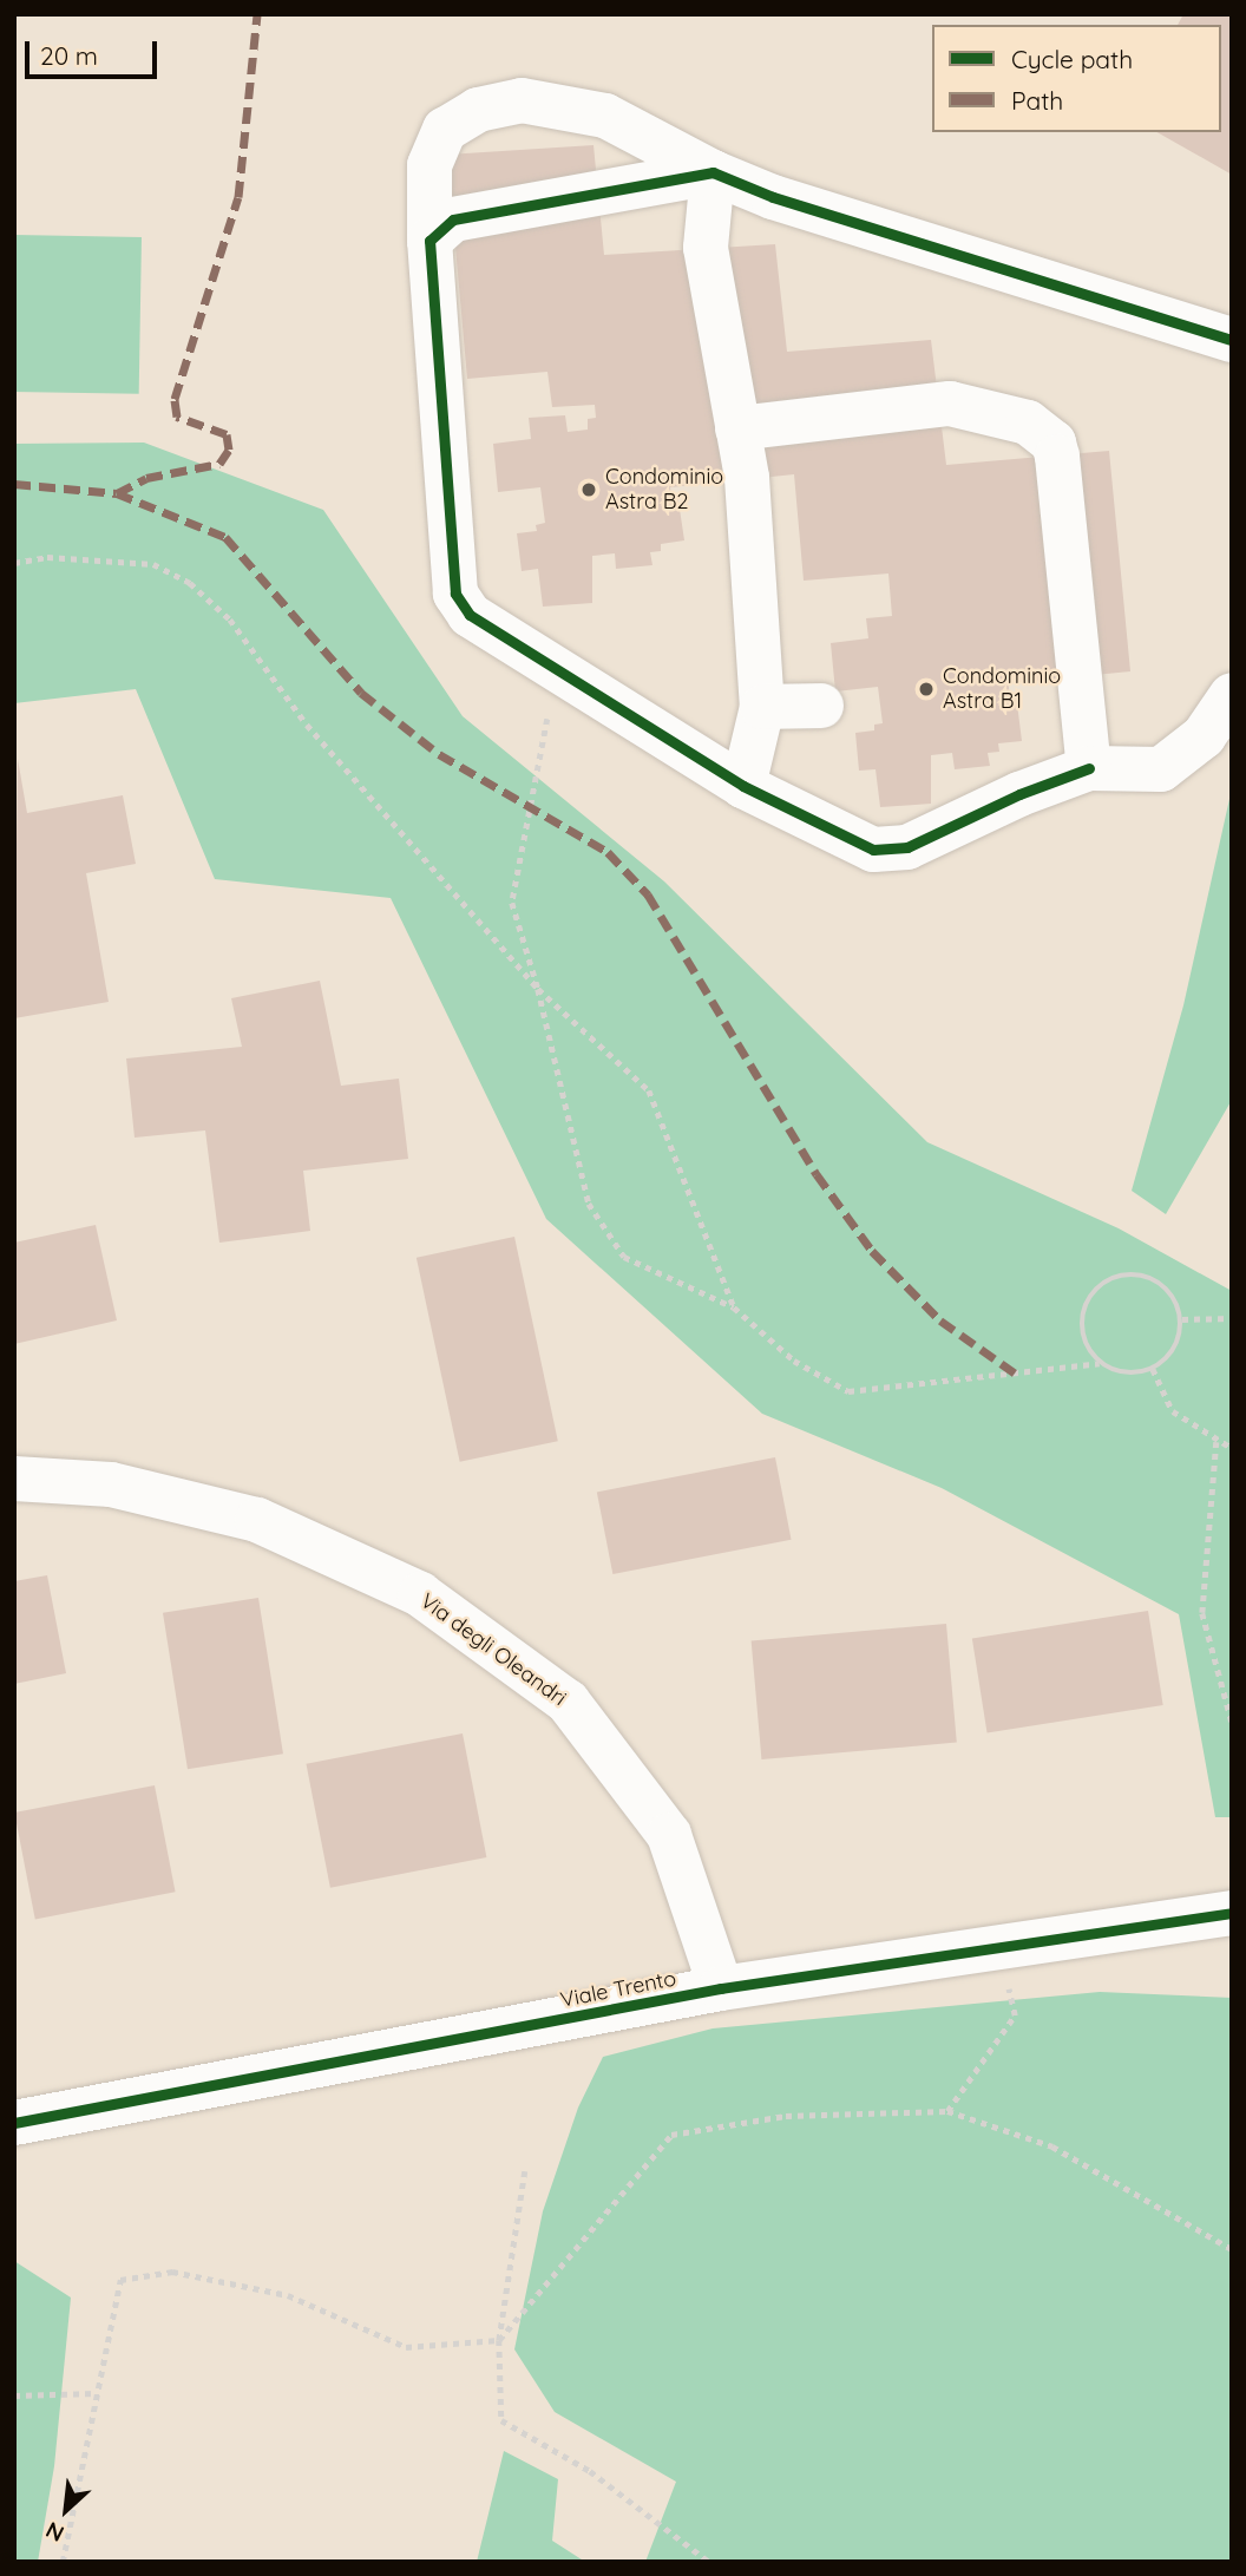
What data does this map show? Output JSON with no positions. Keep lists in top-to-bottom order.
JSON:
{
  "streets": {
    "street": ["Via degli Oleandri", "Viale Trento"]
  },
  "crossings": [
    ["Via degli Oleandri", "Viale Trento"]
  ],
  "places": ["Condominio Astra B2", "Condominio Astra B1"],
  "legend": ["Cycle path", "Path"],
  "scale_bar": "20 m",
  "north": "bottom left"
}
